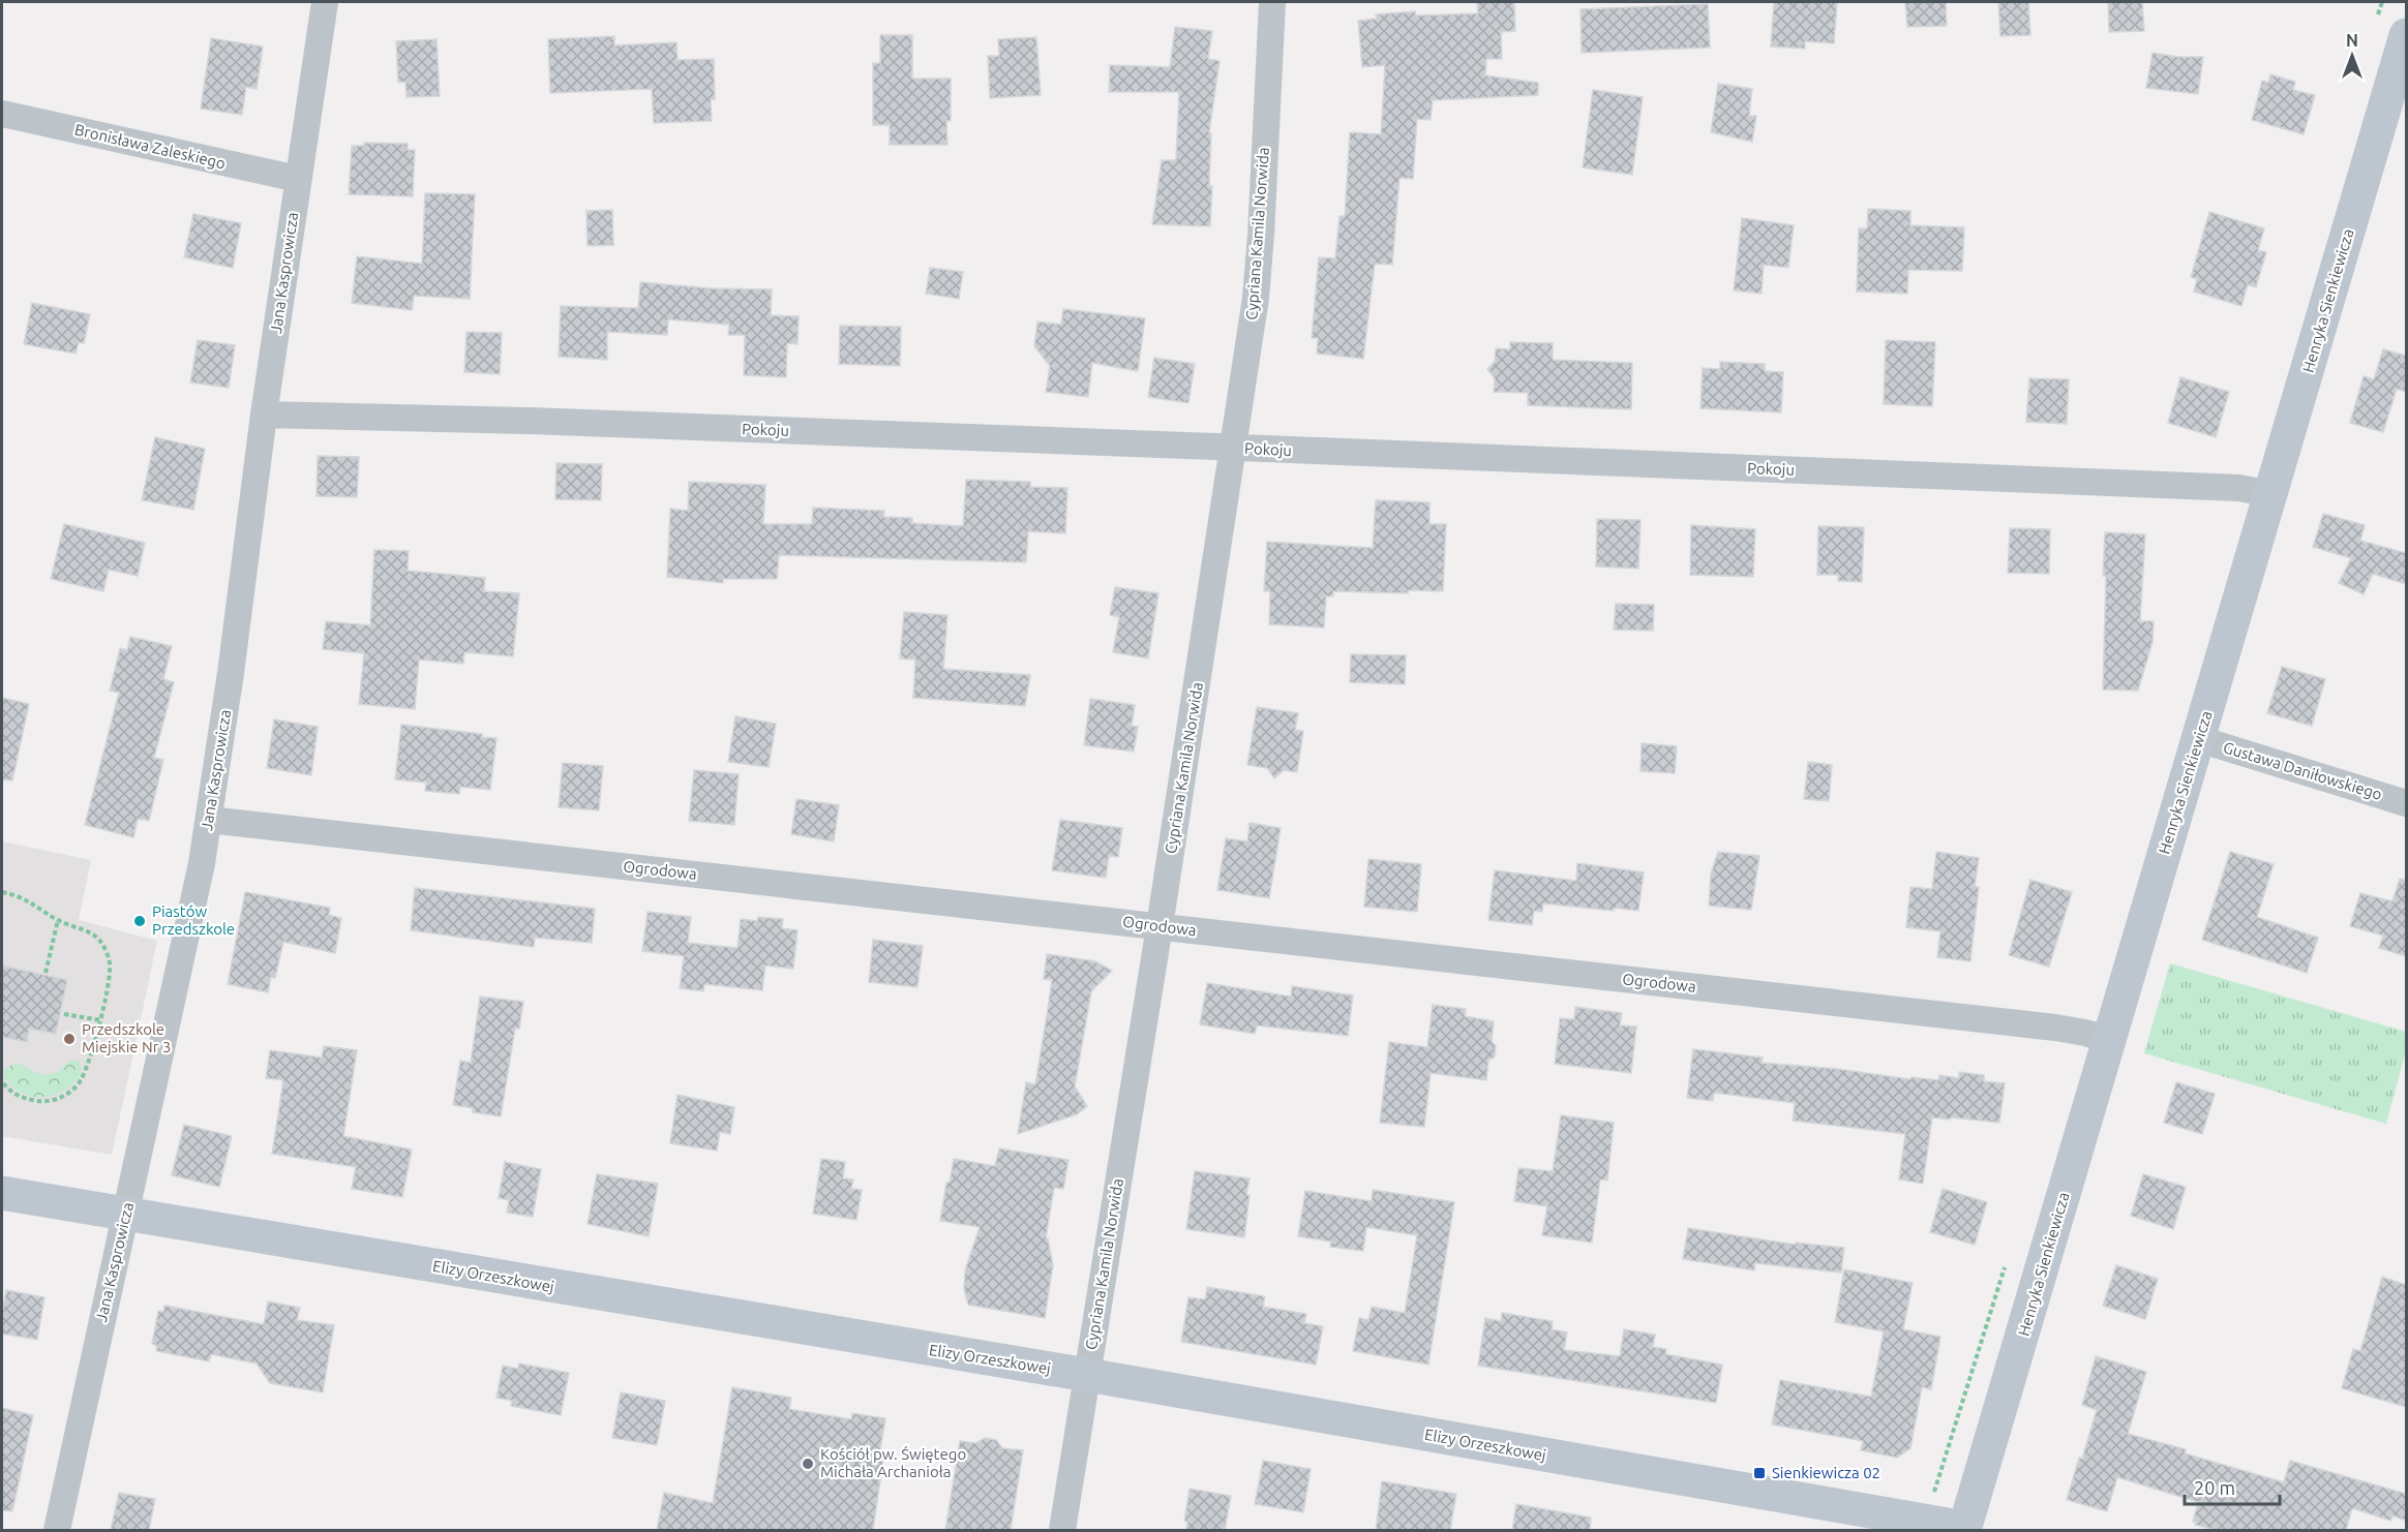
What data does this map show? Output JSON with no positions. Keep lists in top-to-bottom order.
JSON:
{
  "streets": {
    "street": [
      "Bronisława Zaleskiego",
      "Cypriana Kamila Norwida",
      "Jana Kasprowicza",
      "Henryka Sienkiewicza",
      "Pokoju",
      "Gustawa Daniłowskiego",
      "Ogrodowa",
      "Elizy Orzeszkowej"
    ]
  },
  "crossings": [
    ["Bronisława Zaleskiego", "Jana Kasprowicza"],
    ["Cypriana Kamila Norwida", "Pokoju"],
    ["Cypriana Kamila Norwida", "Ogrodowa"],
    ["Cypriana Kamila Norwida", "Elizy Orzeszkowej"],
    ["Jana Kasprowicza", "Pokoju"],
    ["Jana Kasprowicza", "Ogrodowa"],
    ["Jana Kasprowicza", "Elizy Orzeszkowej"],
    ["Henryka Sienkiewicza", "Pokoju"],
    ["Henryka Sienkiewicza", "Gustawa Daniłowskiego"],
    ["Henryka Sienkiewicza", "Ogrodowa"],
    ["Henryka Sienkiewicza", "Elizy Orzeszkowej"]
  ],
  "places": {
    "other": ["Piastów Przedszkole", "Przedszkole Miejskie Nr 3", "Kościół pw. Świętego Michała Archanioła"],
    "transit": ["Sienkiewicza 02"]
  },
  "scale_bar": "20 m",
  "north": "top"
}
